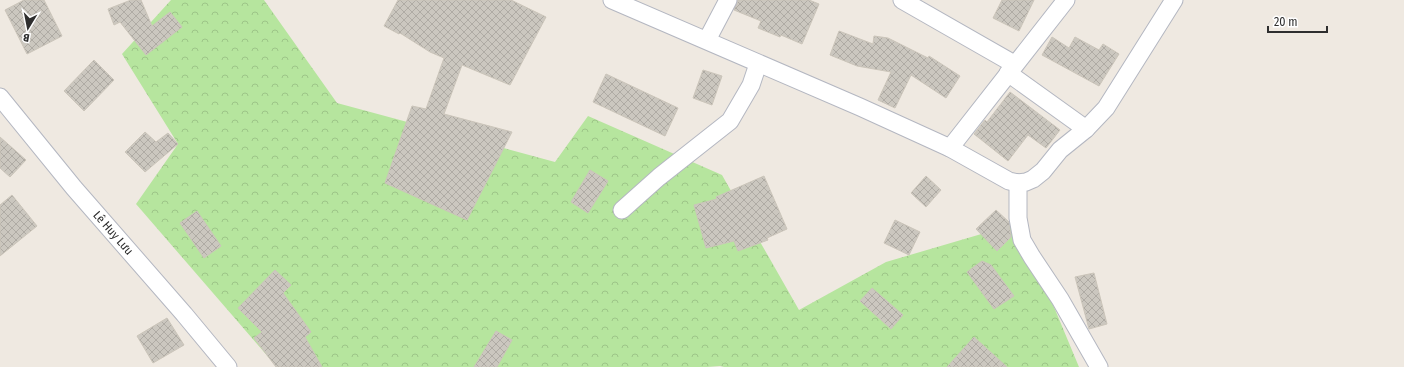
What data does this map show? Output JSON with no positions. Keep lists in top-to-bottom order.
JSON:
{
  "streets": {
    "street": ["Lê Huy Lưu"]
  },
  "scale_bar": "20 m",
  "north": "bottom"
}
